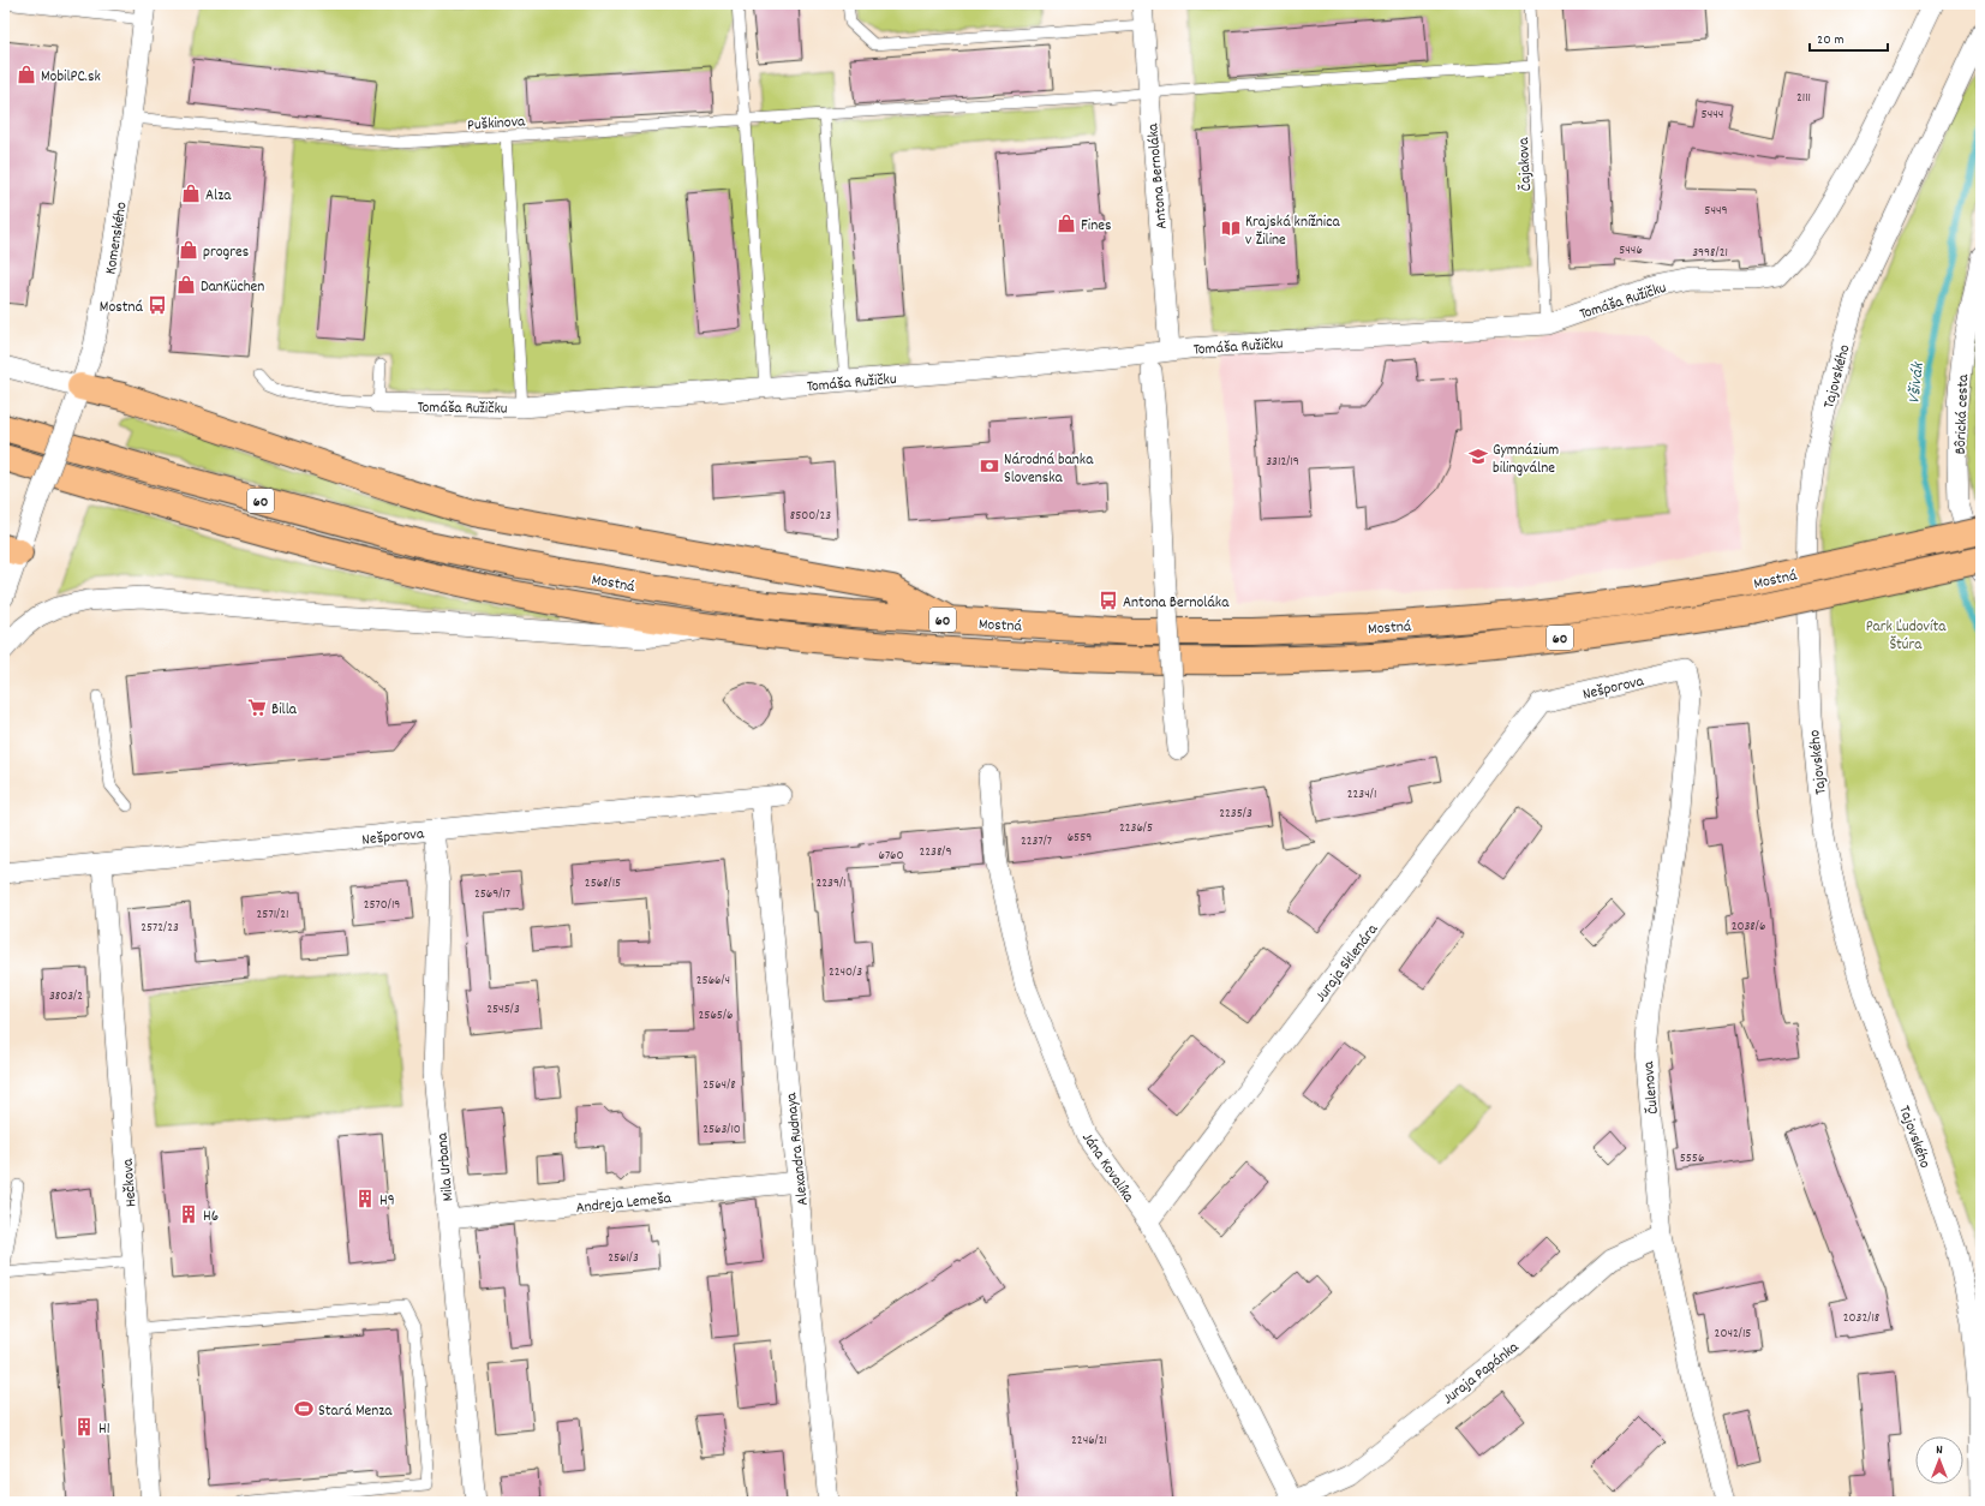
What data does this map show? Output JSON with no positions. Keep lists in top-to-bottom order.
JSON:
{
  "streets": {
    "main road": ["60", "Mostná"],
    "street": [
      "Antona Bernoláka",
      "Komenského",
      "Tomáša Ružičku",
      "Tajovského",
      "Bôrická cesta",
      "Nešporova",
      "Juraja Sklenára",
      "Čulenova",
      "Alexandra Rudnaya",
      "Jána Kovalíka",
      "Mila Urbana",
      "Hečkova",
      "Andreja Lemeša",
      "Juraja Papánka"
    ],
    "lane": ["Puškinova", "Čajakova"]
  },
  "crossings": [
    ["Puškinova", "Čajakova"],
    ["Puškinova", "Antona Bernoláka"],
    ["Puškinova", "Komenského"],
    ["Čajakova", "Tomáša Ružičku"],
    ["Antona Bernoláka", "Tomáša Ružičku"],
    ["Nešporova", "Juraja Sklenára"],
    ["Nešporova", "Čulenova"],
    ["Nešporova", "Alexandra Rudnaya"],
    ["Nešporova", "Mila Urbana"],
    ["Nešporova", "Hečkova"],
    ["Juraja Sklenára", "Jána Kovalíka"],
    ["Čulenova", "Juraja Papánka"],
    ["Alexandra Rudnaya", "Andreja Lemeša"],
    ["Jána Kovalíka", "Juraja Papánka"],
    ["Mila Urbana", "Andreja Lemeša"]
  ],
  "water": ["Všivák"],
  "parks": ["Park Ľudovíta Štúra"],
  "places": {
    "shop": [
      "MobilPC.sk",
      "Alza",
      "Fines",
      "progres",
      "DanKüchen"
    ],
    "library": ["Krajská knižnica v Žiline"],
    "bus stop": ["Mostná", "Antona Bernoláka"],
    "school or university": ["Gymnázium bilingválne"],
    "bank": ["Národná banka Slovenska"],
    "supermarket": ["Billa"],
    "building": ["H9", "H6", "H1"],
    "sports": ["Stará Menza"]
  },
  "house_numbers": [
    "2111",
    "5444",
    "5449",
    "5446",
    "3998/21",
    "3312/19",
    "8500/23",
    "2234/1",
    "2235/3",
    "2236/5",
    "6559",
    "2237/7",
    "2238/9",
    "6760",
    "2568/15",
    "2239/1",
    "2569/17",
    "2570/19",
    "2571/21",
    "2038/6",
    "2572/23",
    "2240/3",
    "2566/4",
    "3803/2",
    "2545/3",
    "2565/6",
    "2564/8",
    "2563/10",
    "5556",
    "2561/3",
    "2032/18",
    "2042/15",
    "2246/21"
  ],
  "scale_bar": "20 m",
  "north": "top"
}
